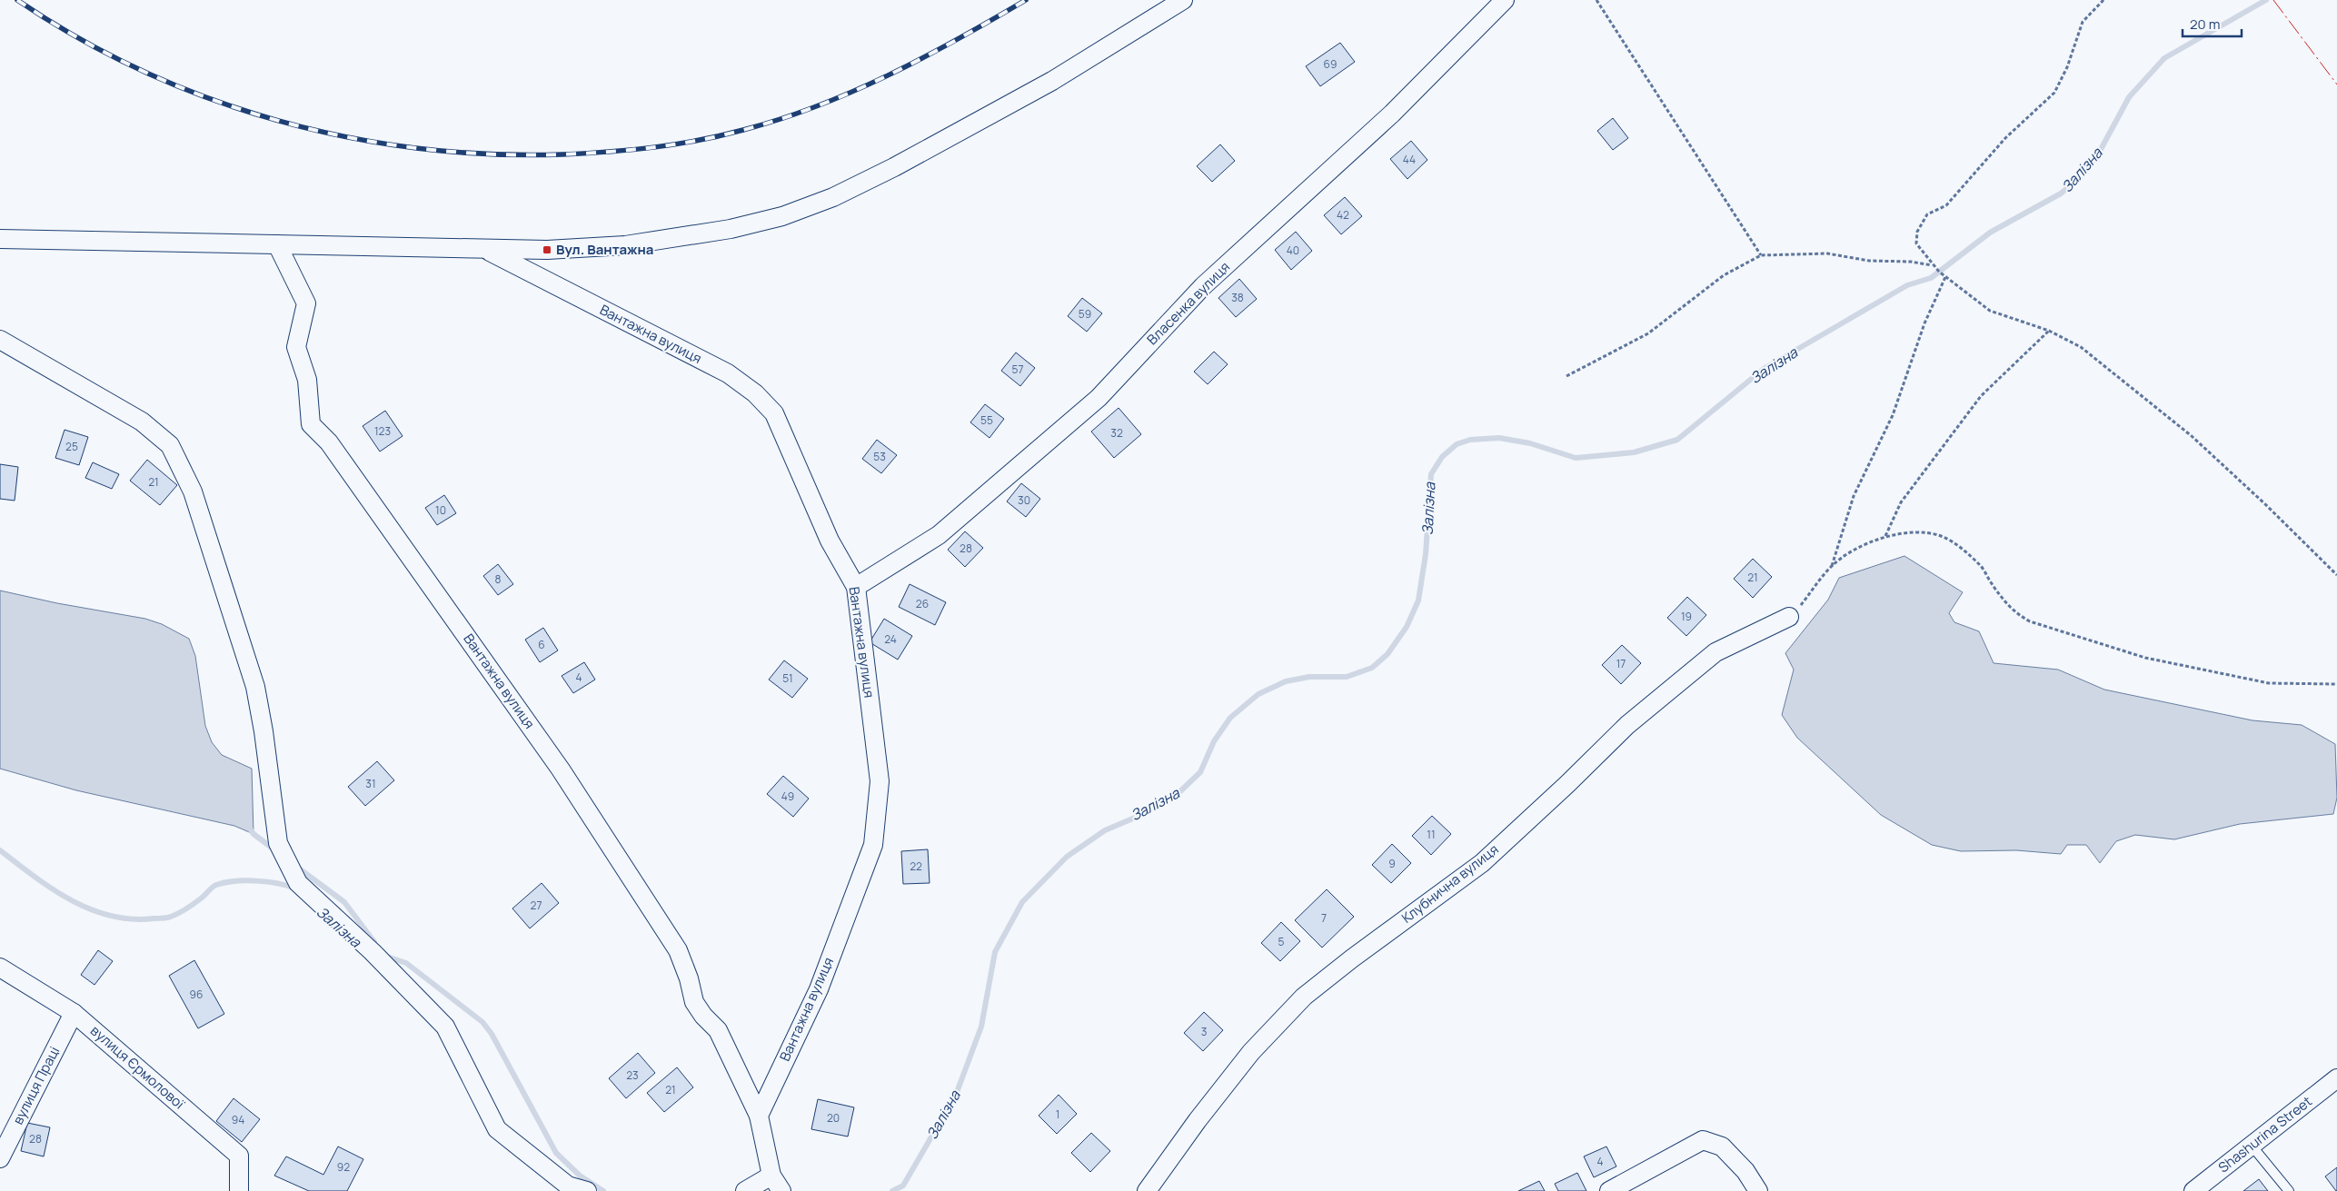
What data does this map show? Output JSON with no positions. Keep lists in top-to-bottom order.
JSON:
{
  "streets": {
    "street": [
      "Власенка вулиця",
      "Вантажна вулиця",
      "Клубнична вулиця",
      "вулиця Єрмолової",
      "вулиця Праці",
      "Shashurina Street"
    ]
  },
  "crossings": [
    ["Власенка вулиця", "Вантажна вулиця"],
    ["вулиця Єрмолової", "вулиця Праці"]
  ],
  "water": ["Залізна"],
  "places": {
    "transit": ["Вул. Вантажна"]
  },
  "house_numbers": [
    "69",
    "44",
    "42",
    "40",
    "38",
    "59",
    "57",
    "55",
    "123",
    "32",
    "25",
    "53",
    "21",
    "30",
    "10",
    "28",
    "21",
    "8",
    "26",
    "19",
    "24",
    "6",
    "17",
    "4",
    "51",
    "31",
    "49",
    "11",
    "9",
    "22",
    "27",
    "7",
    "5",
    "96",
    "3",
    "23",
    "21",
    "1",
    "20",
    "94",
    "28",
    "4",
    "92"
  ],
  "scale_bar": "20 m"
}
